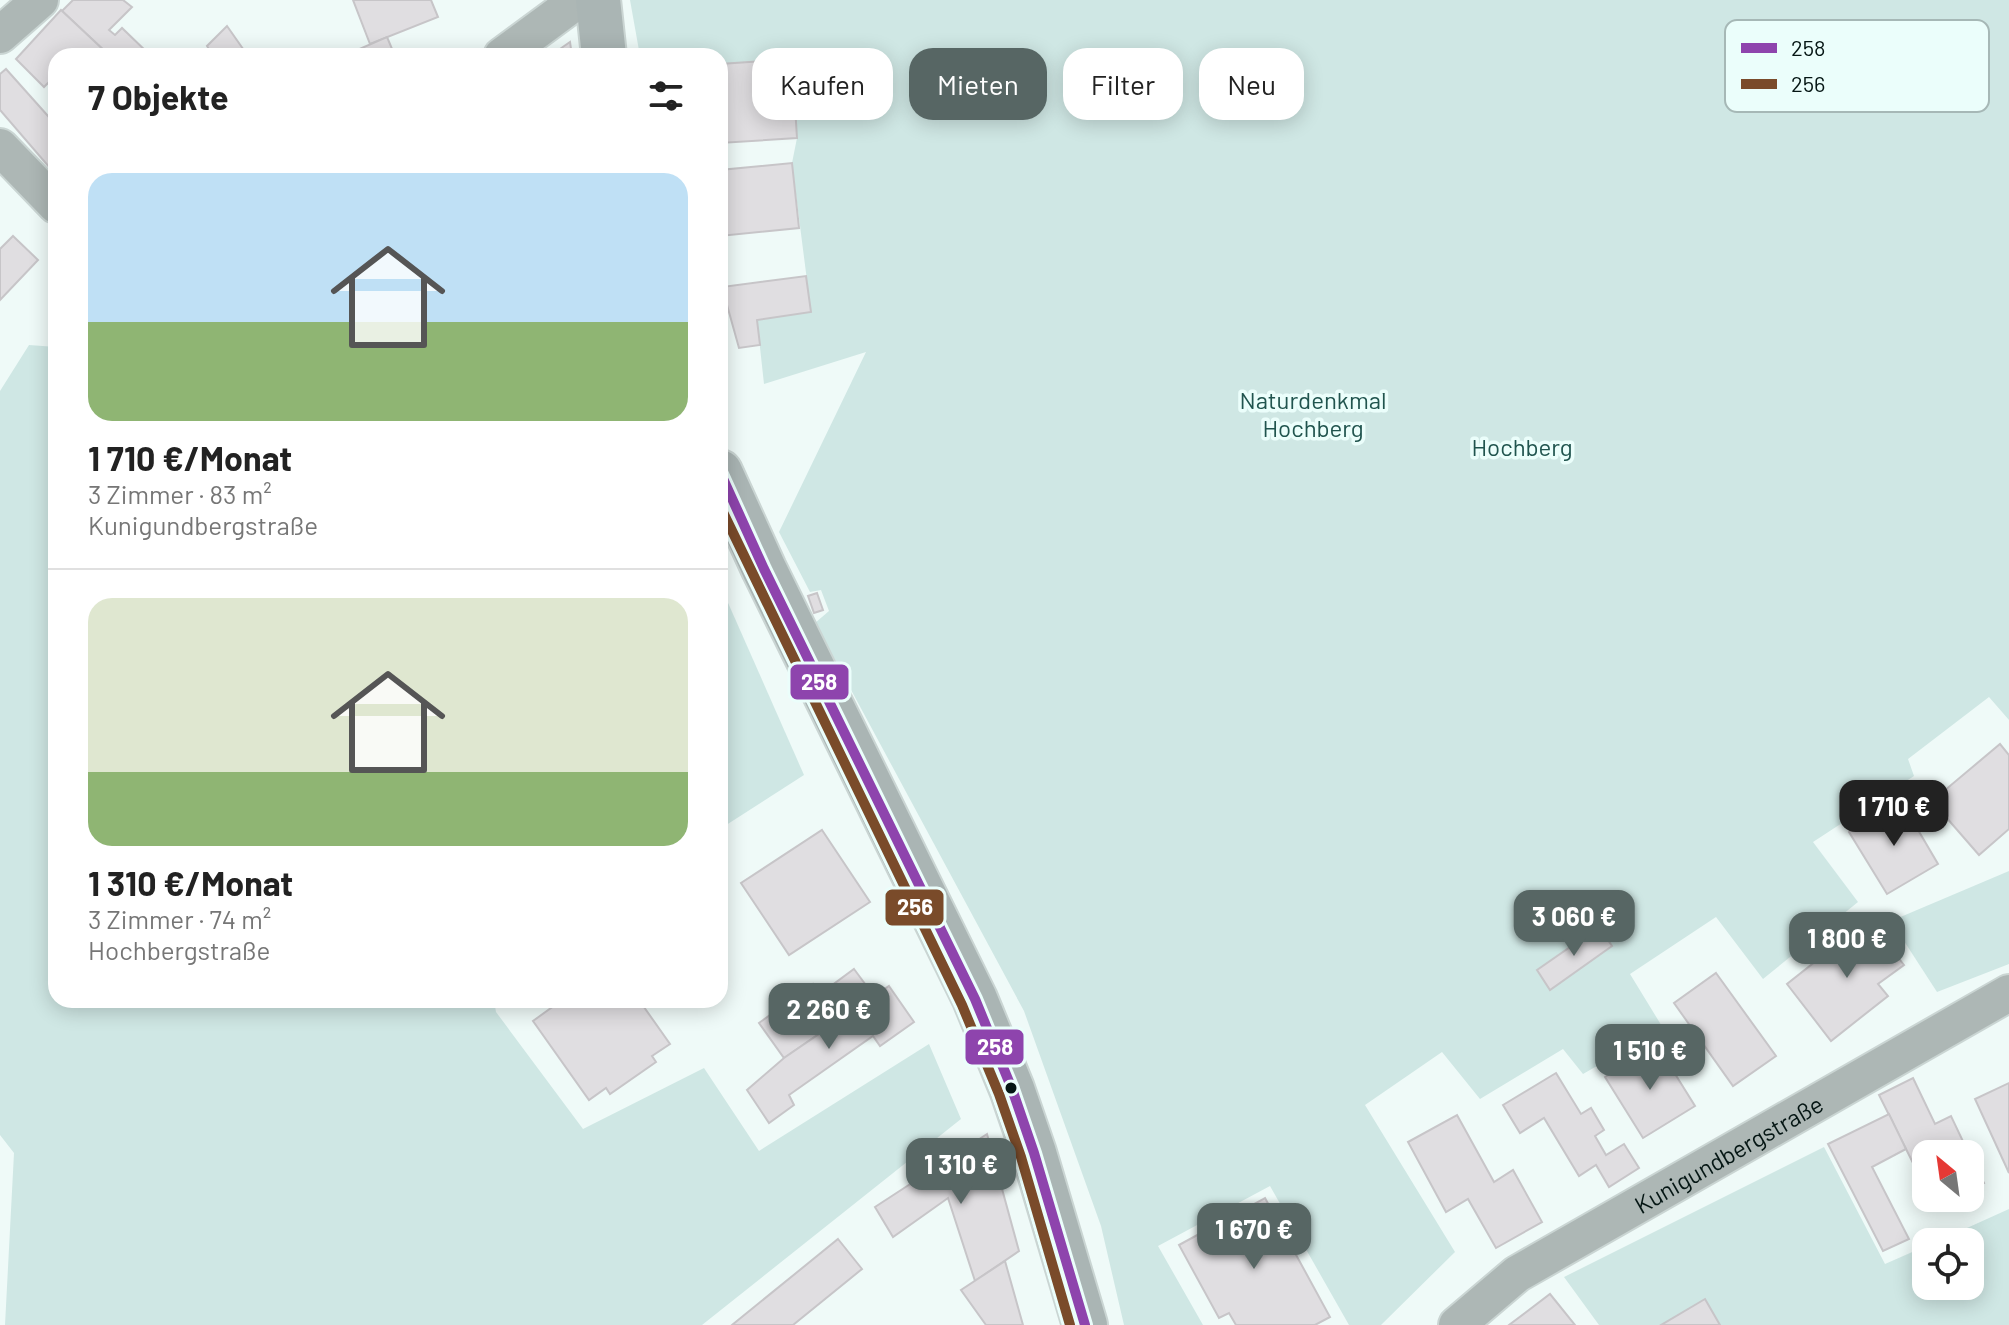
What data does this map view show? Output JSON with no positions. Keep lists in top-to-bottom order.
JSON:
{
  "streets": {
    "street": ["Kunigundbergstraße"]
  },
  "parks": ["Naturdenkmal Hochberg", "Hochberg"],
  "lines": ["transit line 258", "transit line 256"],
  "legend": ["258", "256"],
  "north": "top left",
  "page": {
    "chip": [
      "Kaufen",
      "Mieten",
      "Filter",
      "Neu"
    ],
    "heading": "7 Objekte",
    "list": [
      {
        "name": "1 710 €/Monat",
        "note": "3 Zimmer · 83 m² · Kunigundbergstraße"
      },
      {
        "name": "1 310 €/Monat",
        "note": "3 Zimmer · 74 m² · Hochbergstraße"
      }
    ],
    "price": [
      "1 710 €",
      "3 060 €",
      "1 800 €",
      "2 260 €",
      "1 510 €",
      "1 310 €",
      "1 670 €"
    ]
  }
}
